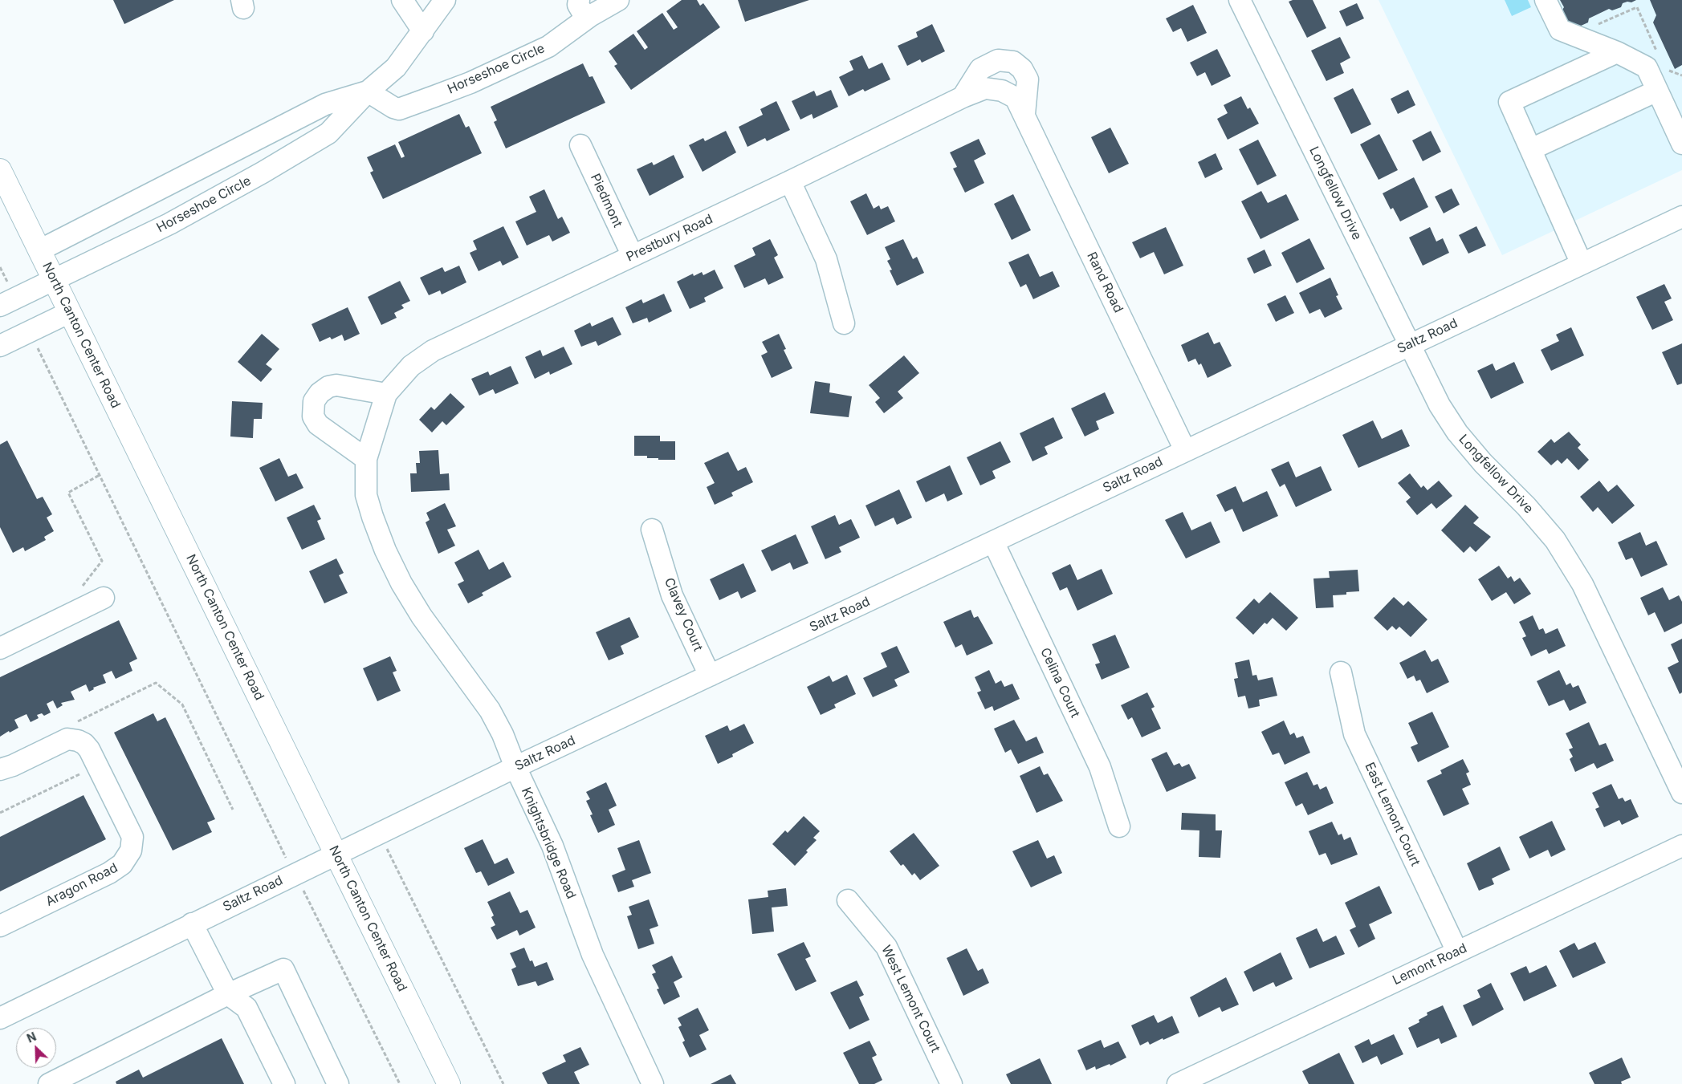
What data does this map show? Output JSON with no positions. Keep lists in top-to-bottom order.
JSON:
{
  "streets": {
    "main road": ["North Canton Center Road"],
    "street": [
      "Horseshoe Circle",
      "Longfellow Drive",
      "Piedmont",
      "Prestbury Road",
      "Rand Road",
      "Saltz Road",
      "Clavey Court",
      "Celina Court",
      "East Lemont Court",
      "Knightsbridge Road",
      "Aragon Road",
      "Lemont Road",
      "West Lemont Court"
    ]
  },
  "crossings": [
    ["Horseshoe Circle", "North Canton Center Road"],
    ["Longfellow Drive", "Saltz Road"],
    ["Piedmont", "Prestbury Road"],
    ["Prestbury Road", "Rand Road"],
    ["Prestbury Road", "Knightsbridge Road"],
    ["Rand Road", "Saltz Road"],
    ["North Canton Center Road", "Saltz Road"],
    ["Saltz Road", "Clavey Court"],
    ["Saltz Road", "Celina Court"],
    ["Saltz Road", "Knightsbridge Road"],
    ["East Lemont Court", "Lemont Road"]
  ],
  "north": "top left"
}
